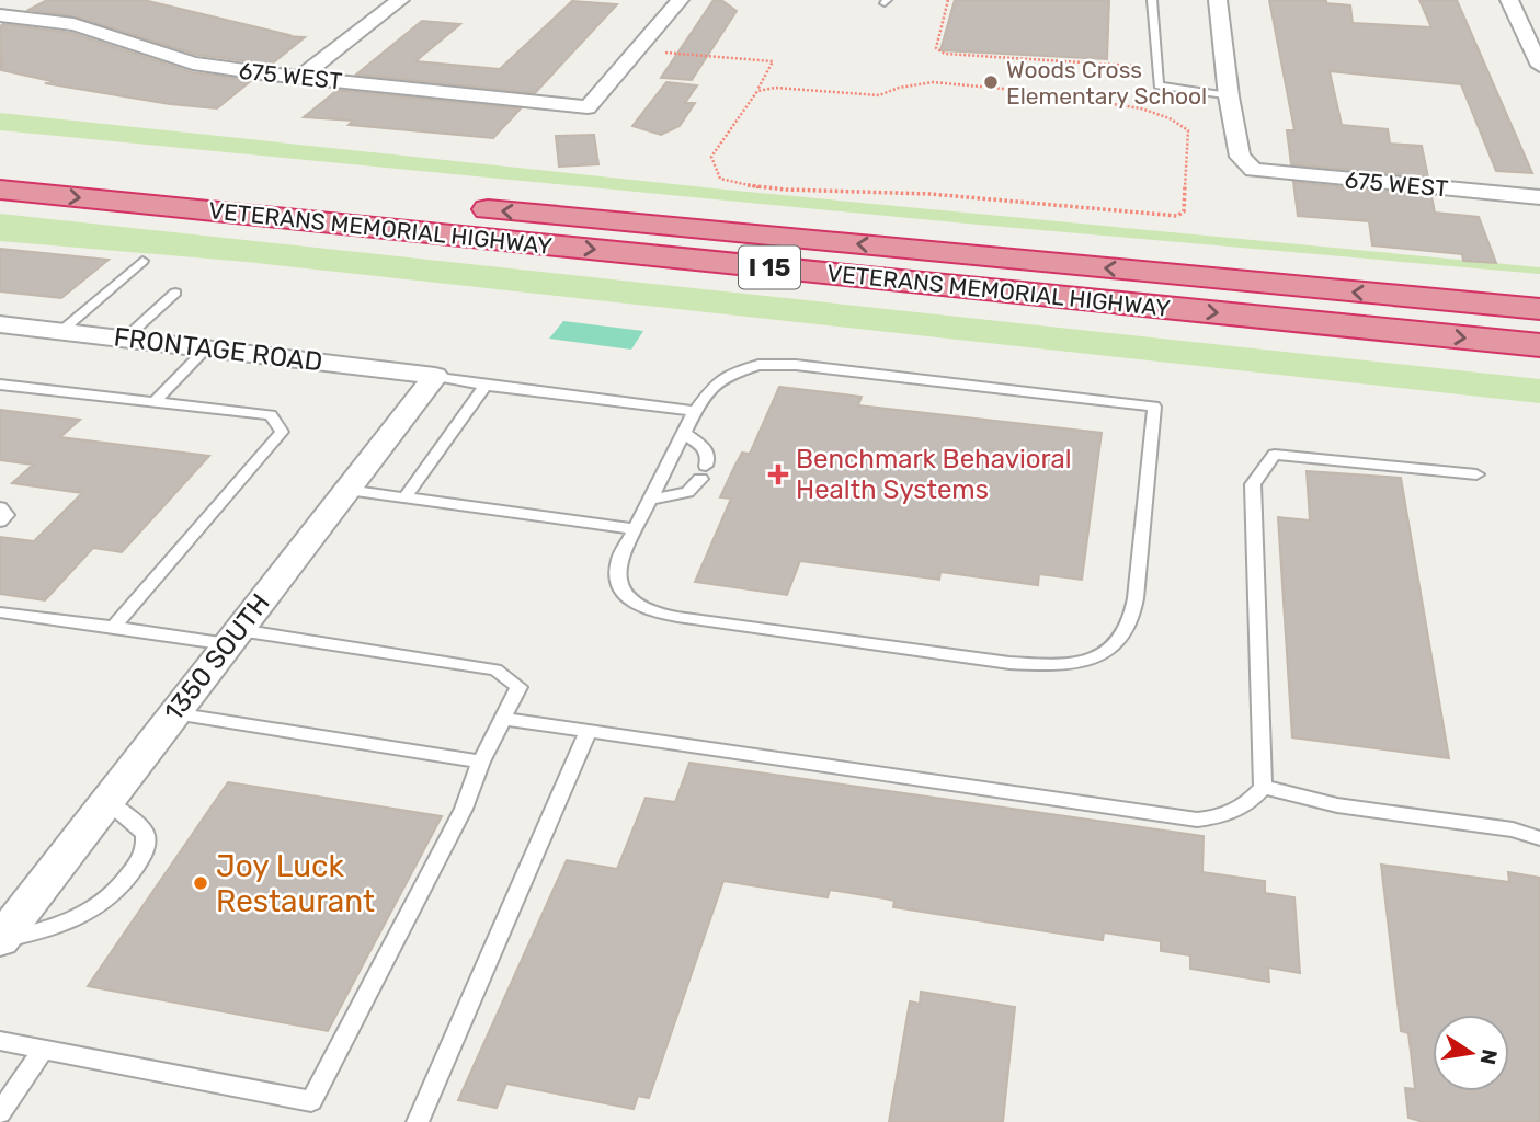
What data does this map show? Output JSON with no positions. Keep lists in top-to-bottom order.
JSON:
{
  "streets": {
    "highway": ["VETERANS MEMORIAL HIGHWAY", "I 15"],
    "street": ["675 WEST", "FRONTAGE ROAD", "1350 SOUTH"]
  },
  "crossings": [
    ["FRONTAGE ROAD", "1350 SOUTH"]
  ],
  "places": {
    "other": ["Woods Cross Elementary School", "Joy Luck Restaurant"],
    "health": ["Benchmark Behavioral Health Systems"]
  },
  "north": "right"
}
